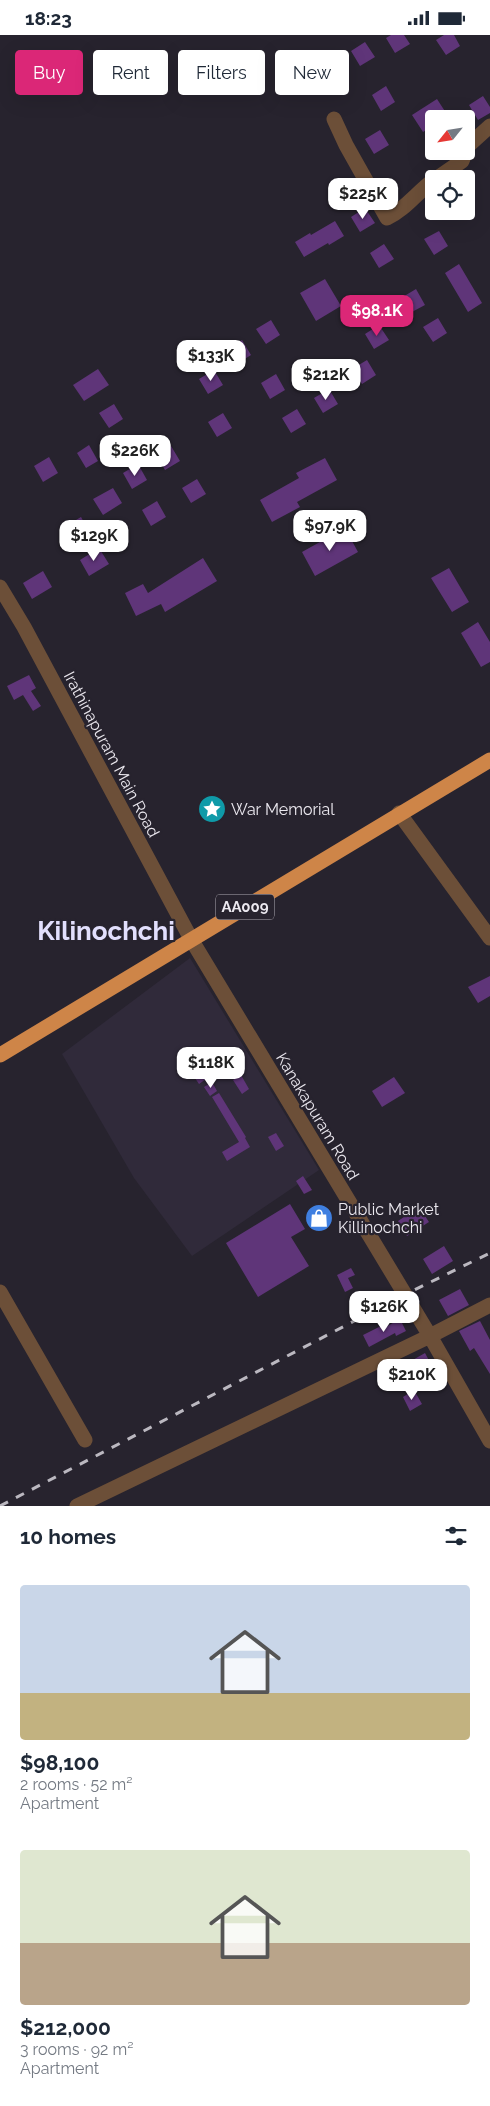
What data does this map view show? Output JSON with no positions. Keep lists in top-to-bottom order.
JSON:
{
  "streets": {
    "highway": ["AA009"],
    "street": ["Irathinapuram Main Road", "Kanakapuram Road"]
  },
  "crossings": [
    ["Irathinapuram Main Road", "AA009"],
    ["Irathinapuram Main Road", "Kanakapuram Road"],
    ["AA009", "Kanakapuram Road"]
  ],
  "districts": ["Kilinochchi"],
  "places": {
    "place": ["War Memorial"],
    "shop": ["Public Market Killinochchi"]
  },
  "north": "bottom left",
  "page": {
    "status": "18:23",
    "chip": [
      "Buy",
      "Rent",
      "Filters",
      "New"
    ],
    "price": [
      "$225K",
      "$98.1K",
      "$133K",
      "$212K",
      "$226K",
      "$97.9K",
      "$129K",
      "$118K",
      "$126K",
      "$210K"
    ],
    "heading": "10 homes",
    "list": [
      {
        "name": "$98,100",
        "note": "2 rooms · 52 m² · Apartment"
      },
      {
        "name": "$212,000",
        "note": "3 rooms · 92 m² · Apartment"
      }
    ]
  }
}
